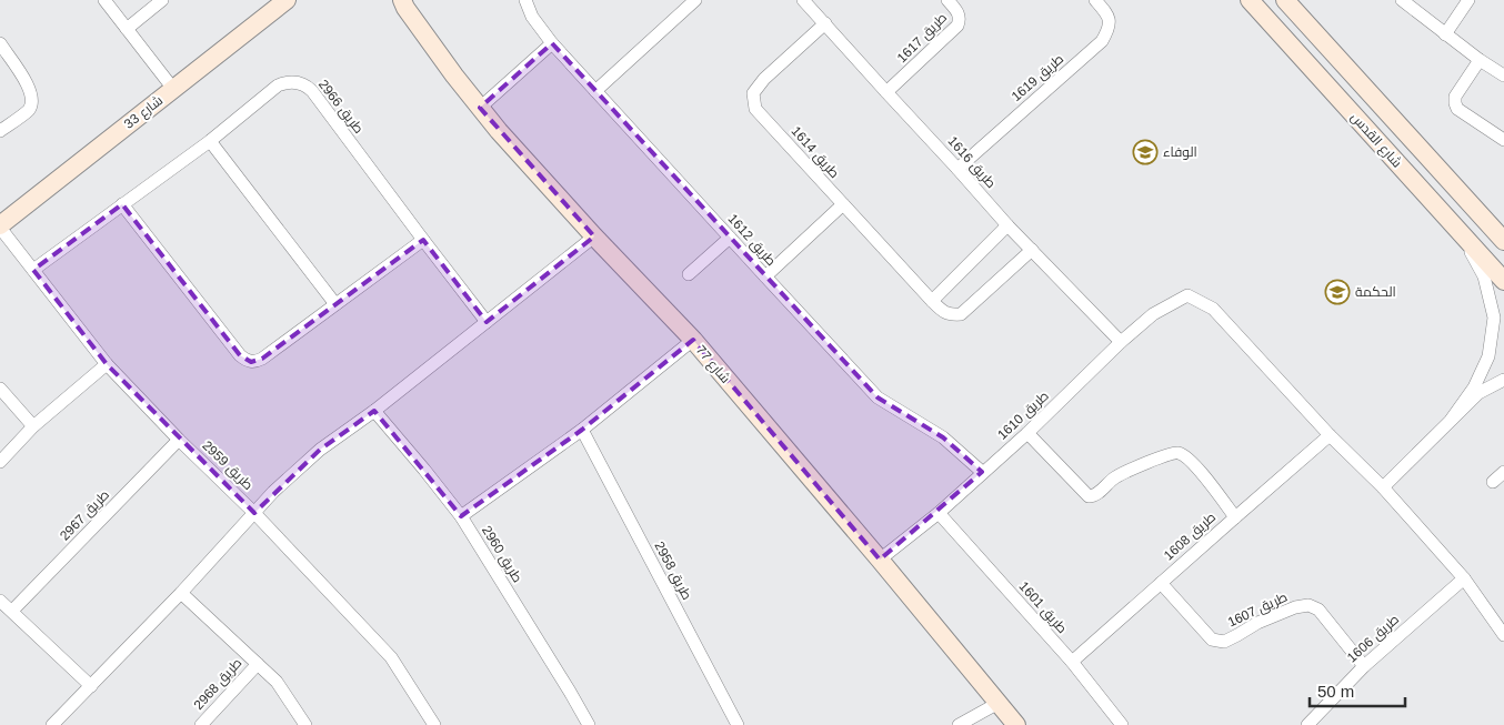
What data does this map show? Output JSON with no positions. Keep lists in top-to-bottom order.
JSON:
{
  "streets": {
    "street": [
      "طريق 1617",
      "طريق 1619",
      "طريق 2966",
      "شارع 33",
      "شارع القدس",
      "طريق 1614",
      "طريق 1616",
      "طريق 1612",
      "شارع 77",
      "طريق 1610",
      "طريق 2959",
      "طريق 2967",
      "طريق 1608",
      "طريق 2960",
      "طريق 2958",
      "طريق 1601",
      "طريق 1607",
      "طريق 1606",
      "طريق 2968"
    ]
  },
  "crossings": [
    ["طريق 1617", "طريق 1616"],
    ["طريق 1619", "طريق 1616"],
    ["طريق 2966", "طريق 2959"],
    ["شارع 33", "طريق 2959"],
    ["طريق 1614", "طريق 1616"],
    ["طريق 1616", "طريق 1610"],
    ["طريق 1612", "طريق 1610"],
    ["شارع 77", "طريق 1610"],
    ["طريق 1610", "طريق 1608"],
    ["طريق 1610", "طريق 1601"],
    ["طريق 2959", "طريق 2967"],
    ["طريق 1608", "طريق 1601"],
    ["طريق 1608", "طريق 1607"],
    ["طريق 1607", "طريق 1606"]
  ],
  "places": {
    "school or university": ["الوفاء", "الحكمة"]
  },
  "scale_bar": "50 m"
}
